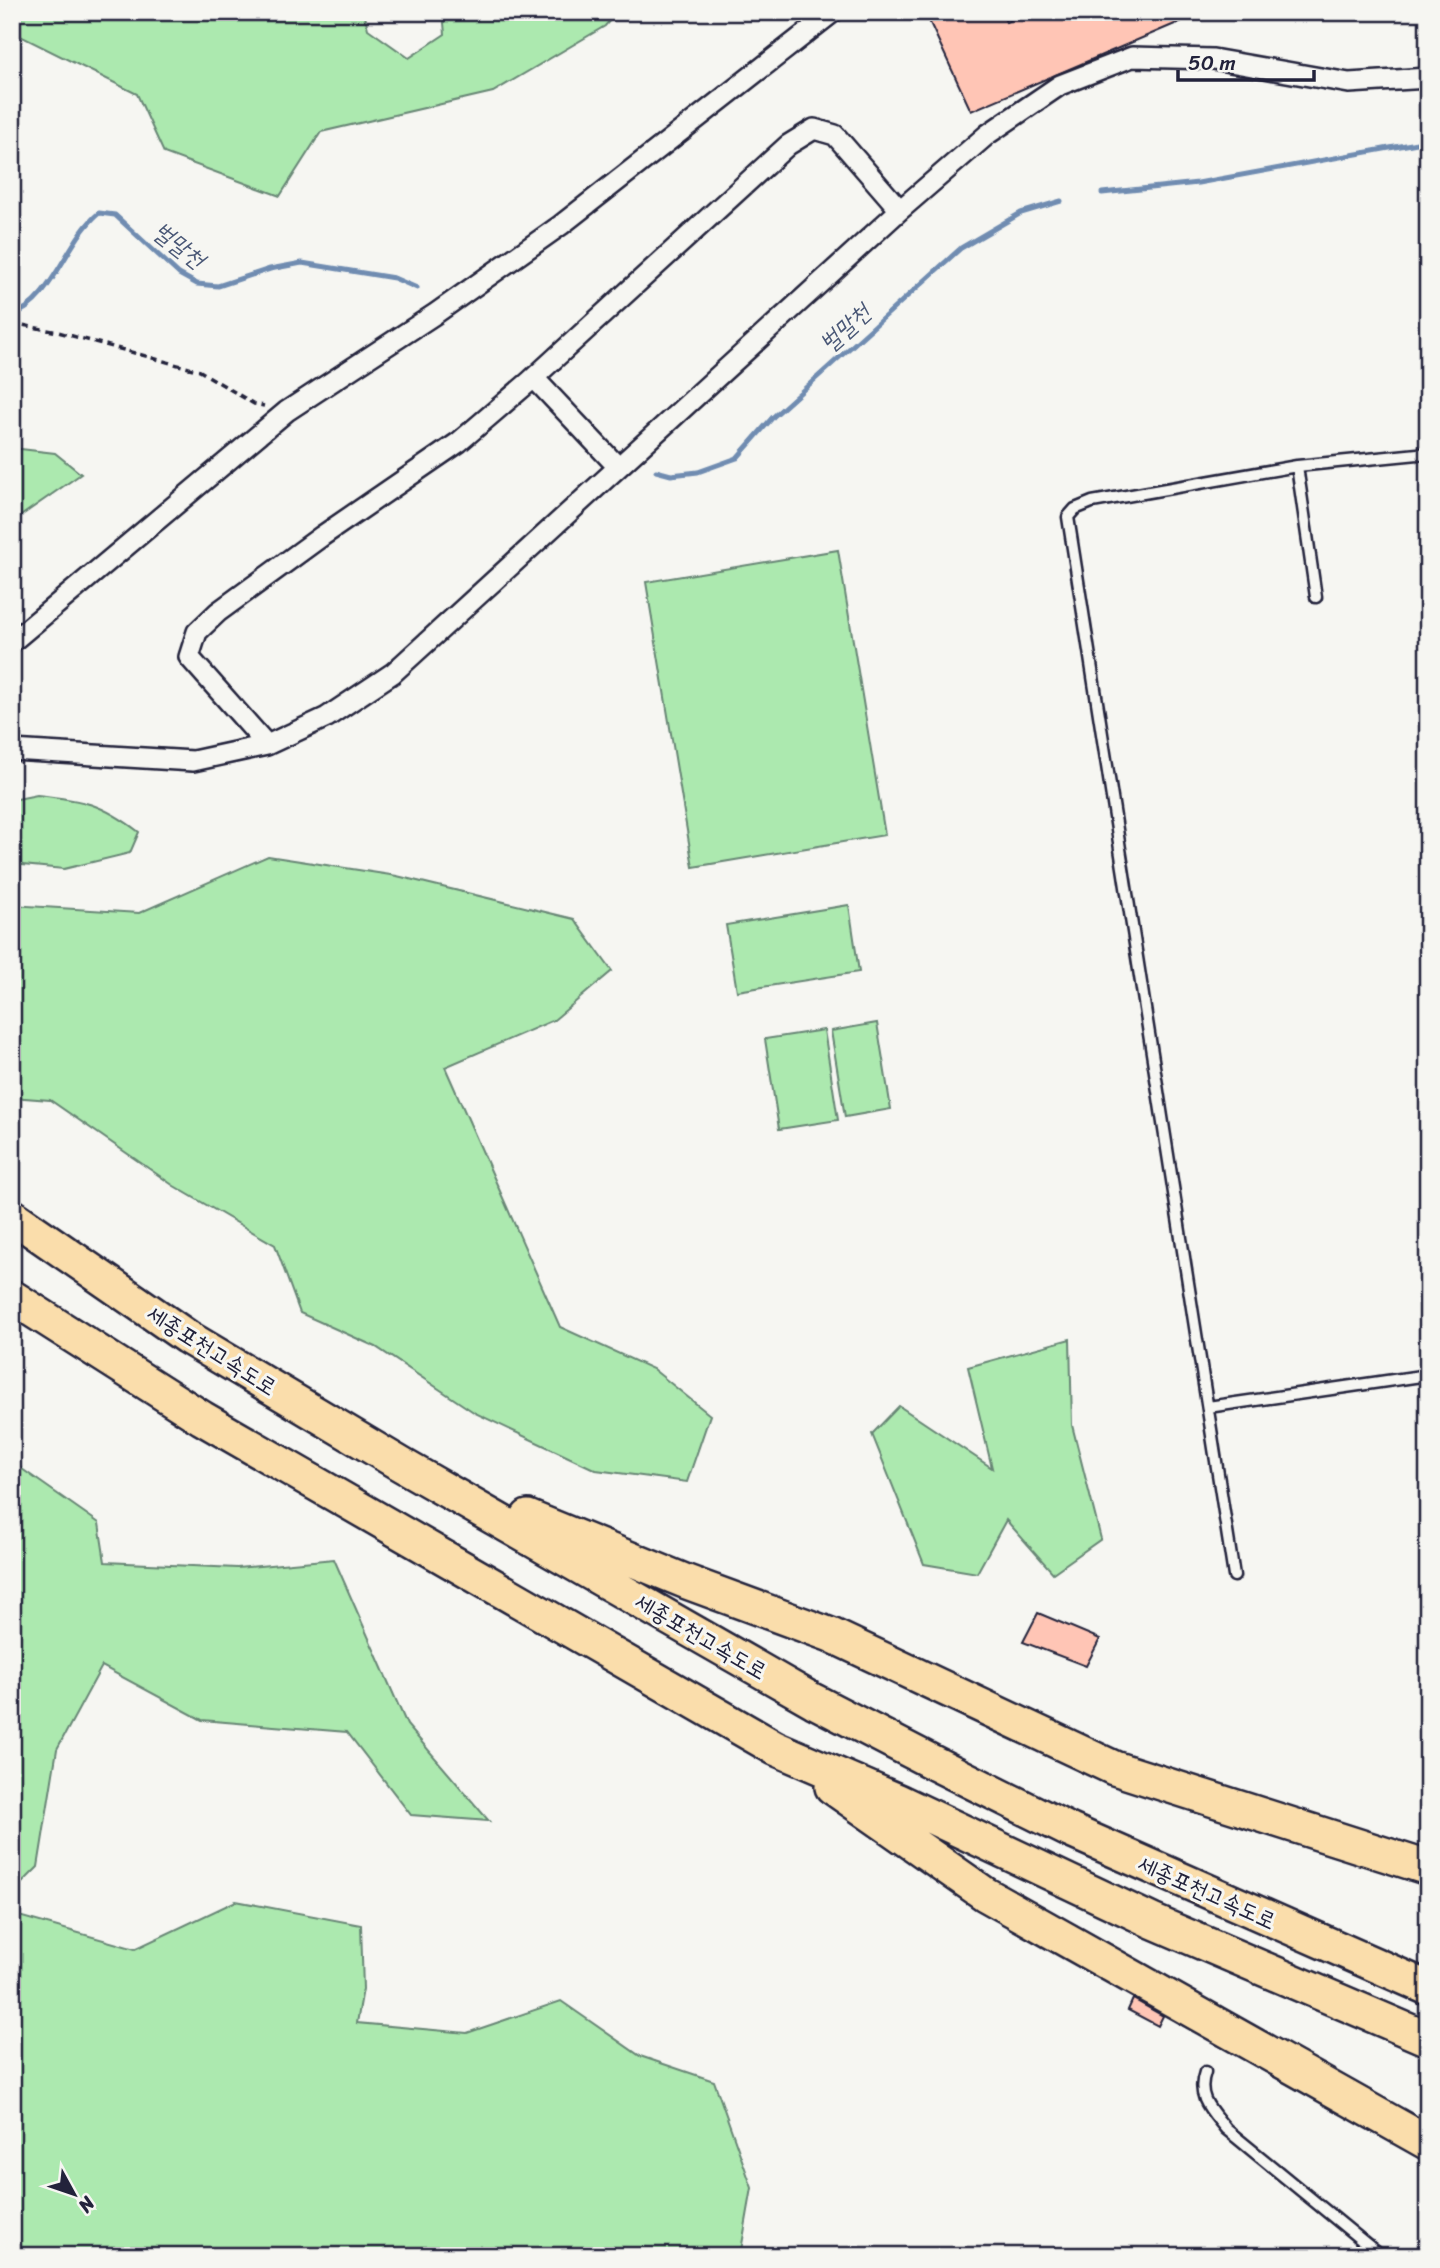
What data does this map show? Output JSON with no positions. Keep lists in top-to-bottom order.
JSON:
{
  "streets": {
    "highway": ["세종포천고속도로"]
  },
  "water": ["벌말천"],
  "scale_bar": "50 m",
  "north": "bottom right"
}
